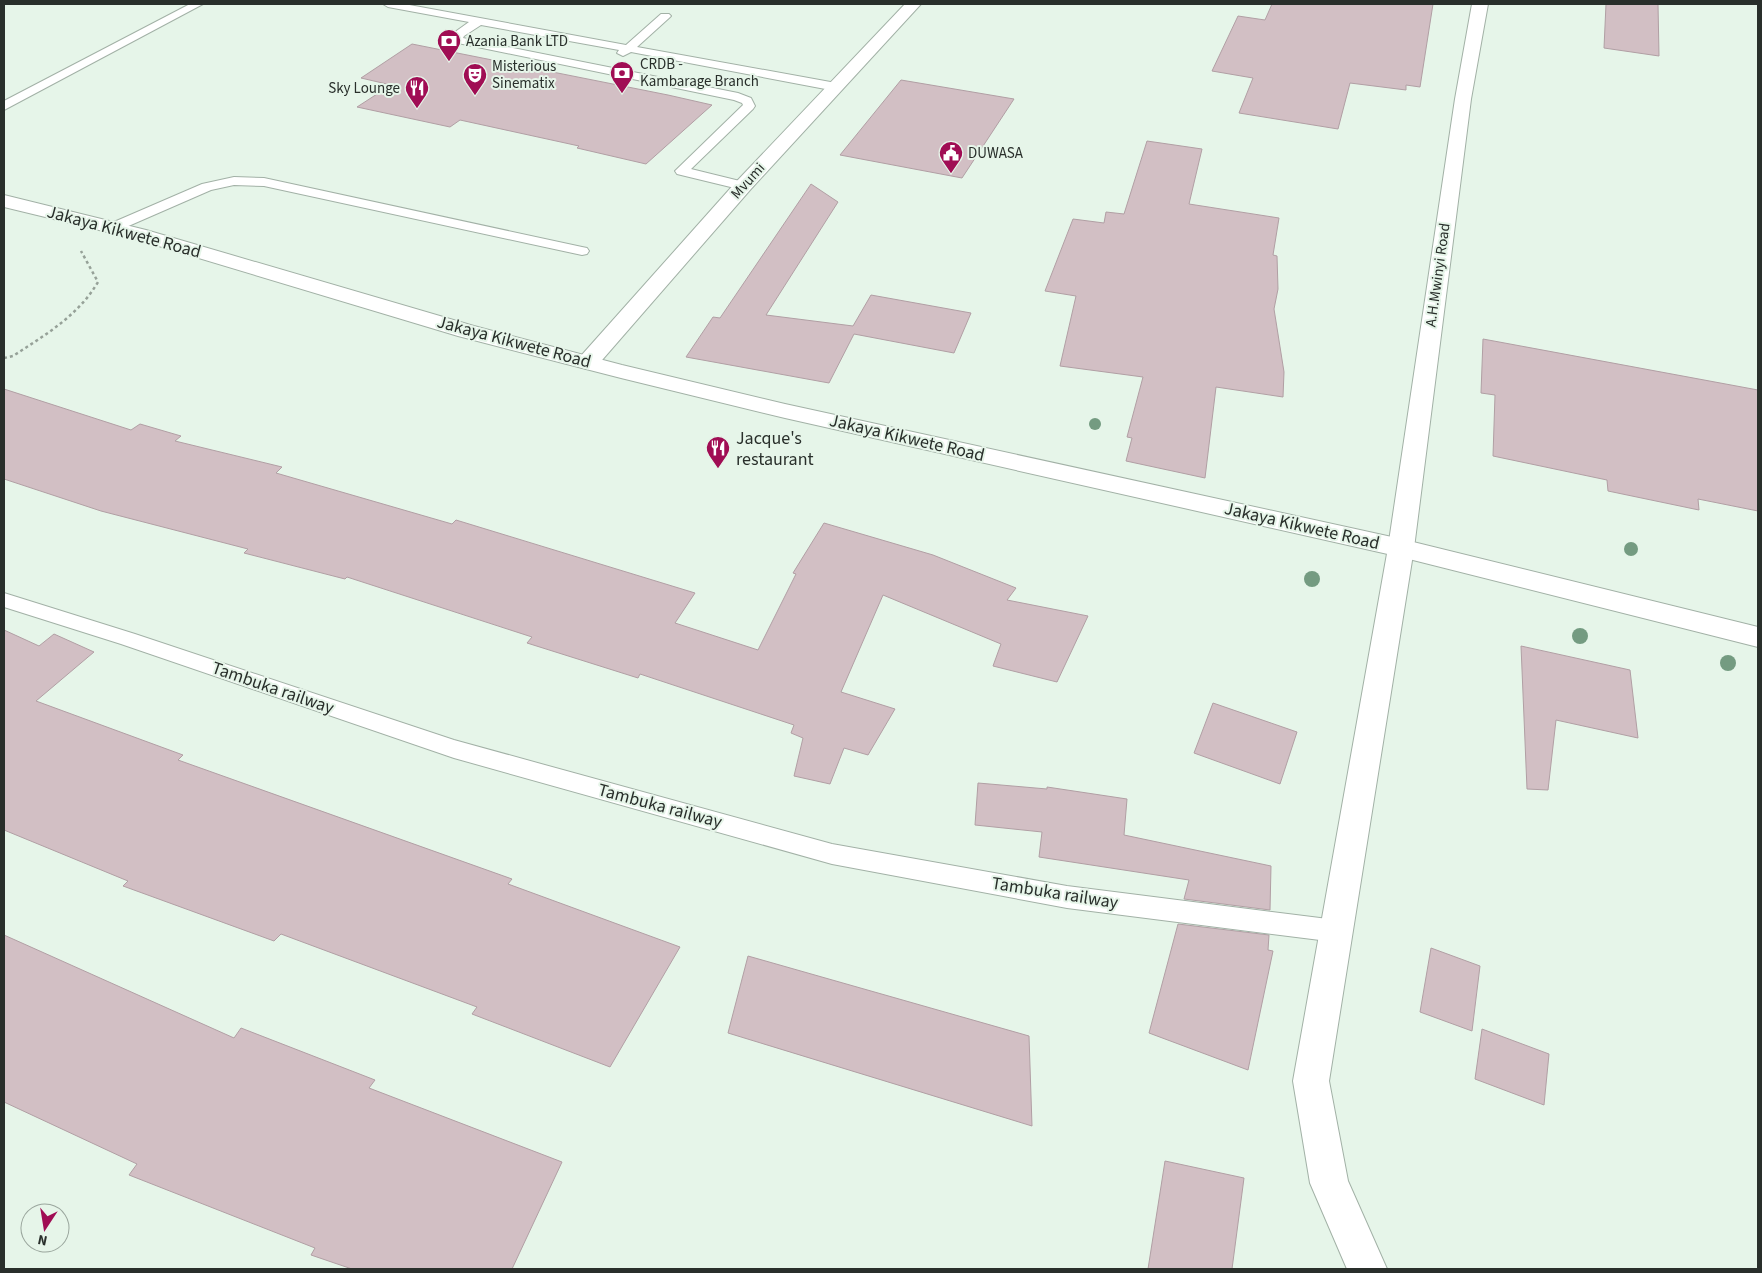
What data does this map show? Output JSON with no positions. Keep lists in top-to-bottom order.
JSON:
{
  "streets": {
    "street": ["Mvumi", "Jakaya Kikwete Road", "A.H.Mwinyi Road"],
    "lane": ["Tambuka railway"]
  },
  "crossings": [
    ["Mvumi", "Jakaya Kikwete Road"],
    ["Jakaya Kikwete Road", "A.H.Mwinyi Road"],
    ["A.H.Mwinyi Road", "Tambuka railway"]
  ],
  "places": {
    "bank": ["Azania Bank LTD", "CRDB - Kambarage Branch"],
    "theatre": ["Misterious Sinematix"],
    "restaurant": ["Sky Lounge", "Jacque's restaurant"],
    "public building": ["DUWASA"]
  },
  "north": "bottom"
}
